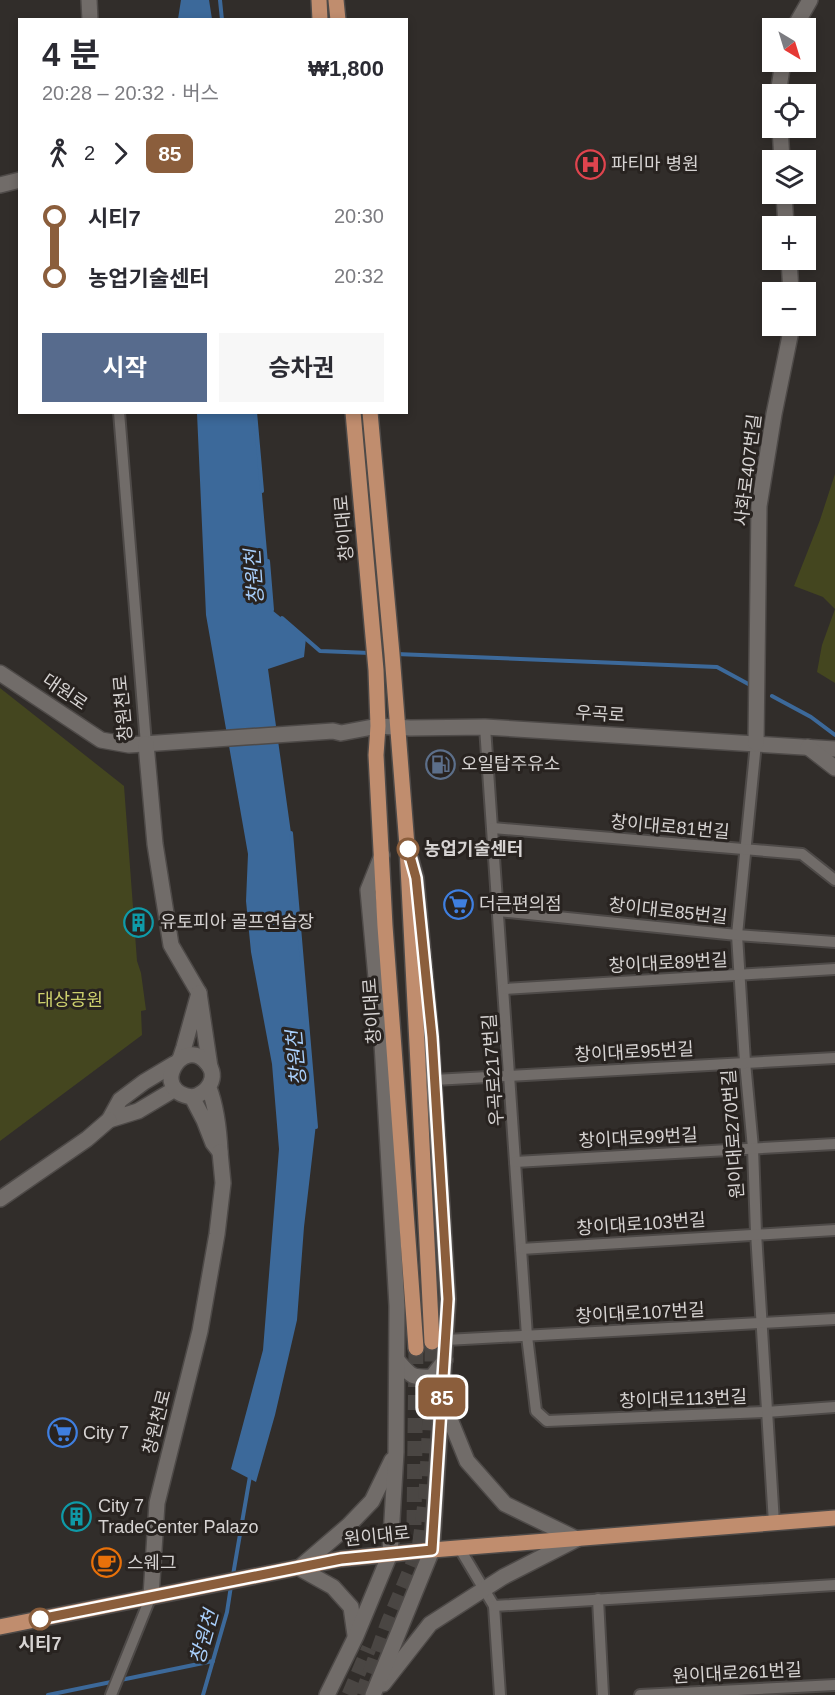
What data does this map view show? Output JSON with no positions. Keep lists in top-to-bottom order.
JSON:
{
  "streets": {
    "main road": ["창이대로", "원이대로"],
    "street": [
      "사화로407번길",
      "대원로",
      "창원천로",
      "우곡로",
      "창이대로81번길",
      "창이대로85번길",
      "창이대로89번길",
      "창이대로95번길",
      "우곡로217번길",
      "원이대로270번길",
      "창이대로99번길",
      "창이대로103번길",
      "창이대로107번길",
      "창이대로113번길",
      "원이대로261번길"
    ]
  },
  "crossings": [
    ["사화로407번길", "우곡로"],
    ["사화로407번길", "원이대로270번길"],
    ["창이대로", "대원로"],
    ["창이대로", "우곡로"],
    ["대원로", "창원천로"],
    ["대원로", "우곡로"],
    ["창원천로", "원이대로"],
    ["우곡로", "우곡로217번길"],
    ["우곡로", "원이대로270번길"],
    ["창이대로81번길", "우곡로217번길"],
    ["창이대로81번길", "원이대로270번길"],
    ["창이대로85번길", "우곡로217번길"],
    ["창이대로85번길", "원이대로270번길"],
    ["창이대로89번길", "우곡로217번길"],
    ["창이대로89번길", "원이대로270번길"],
    ["창이대로95번길", "우곡로217번길"],
    ["창이대로95번길", "원이대로270번길"],
    ["우곡로217번길", "창이대로99번길"],
    ["우곡로217번길", "창이대로103번길"],
    ["우곡로217번길", "창이대로107번길"],
    ["우곡로217번길", "창이대로113번길"],
    ["원이대로270번길", "창이대로99번길"],
    ["원이대로270번길", "창이대로103번길"],
    ["원이대로270번길", "창이대로107번길"],
    ["원이대로270번길", "창이대로113번길"],
    ["원이대로270번길", "원이대로"]
  ],
  "water": ["창원천"],
  "parks": ["대상공원"],
  "places": {
    "hospital": ["파티마 병원"],
    "fuel station": ["오일탑주유소"],
    "other": ["농업기술센터", "시티7"],
    "supermarket": ["더큰편의점", "City 7"],
    "building": ["유토피아 골프연습장", "City 7 TradeCenter Palazo"],
    "cafe": ["스웨그"]
  },
  "lines": ["bus line 85"],
  "north": "bottom right",
  "page": {
    "on_map": "85",
    "map_buttons": ["+", "−"],
    "heading": ["4 분", "20:28 – 20:32 · 버스", "₩1,800"],
    "legs": ["2", "85"],
    "list": [
      {
        "name": "시티7",
        "value": "20:30"
      },
      {
        "name": "농업기술센터",
        "value": "20:32"
      }
    ],
    "buttons": ["시작", "승차권"]
  }
}
